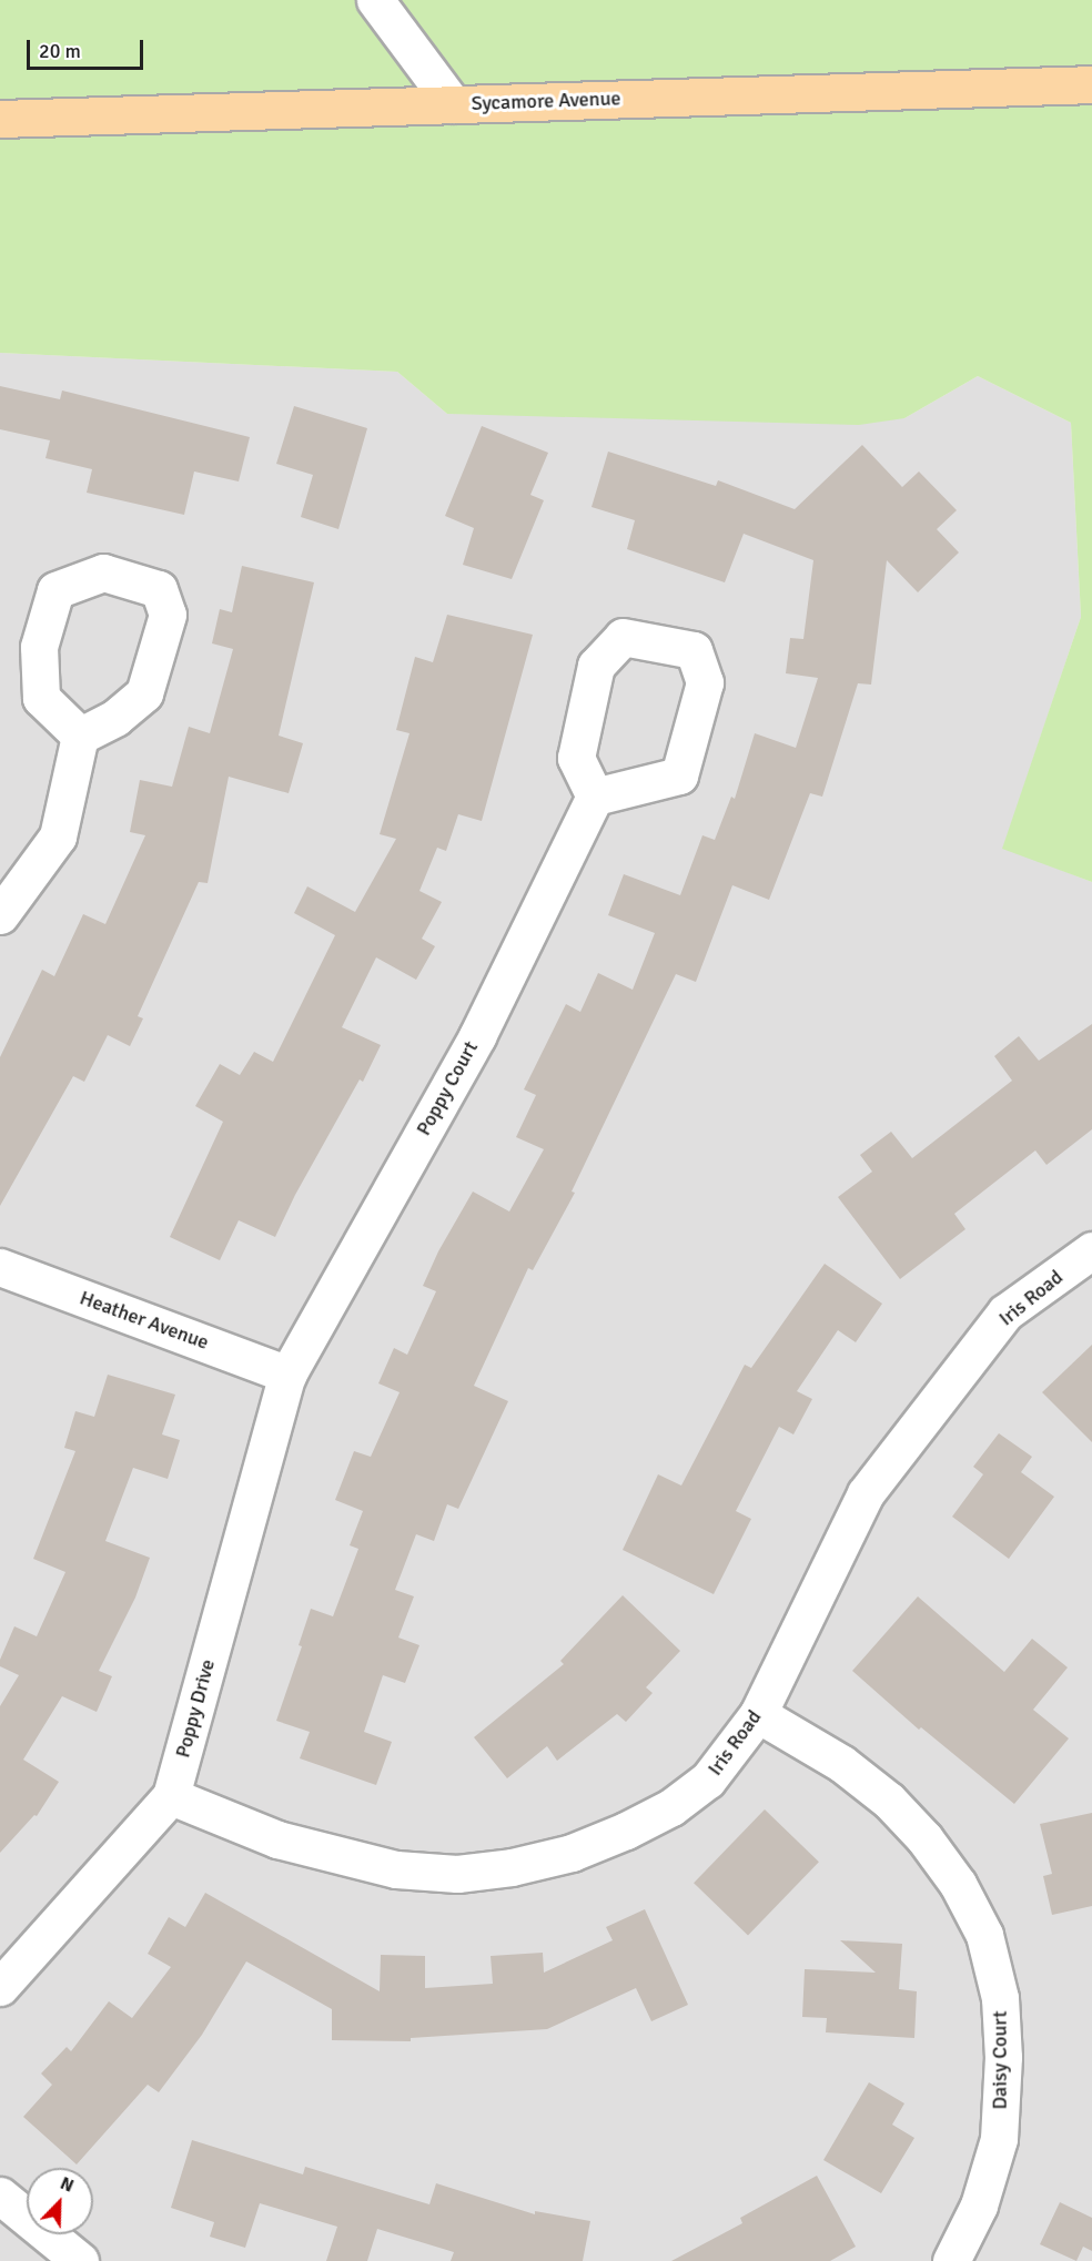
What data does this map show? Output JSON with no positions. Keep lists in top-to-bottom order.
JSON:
{
  "streets": {
    "main road": ["Sycamore Avenue"],
    "street": [
      "Poppy Court",
      "Iris Road",
      "Heather Avenue",
      "Poppy Drive",
      "Daisy Court"
    ]
  },
  "crossings": [
    ["Poppy Court", "Heather Avenue"],
    ["Poppy Court", "Poppy Drive"],
    ["Iris Road", "Poppy Drive"],
    ["Iris Road", "Daisy Court"],
    ["Heather Avenue", "Poppy Drive"]
  ],
  "scale_bar": "20 m",
  "north": "top right"
}
